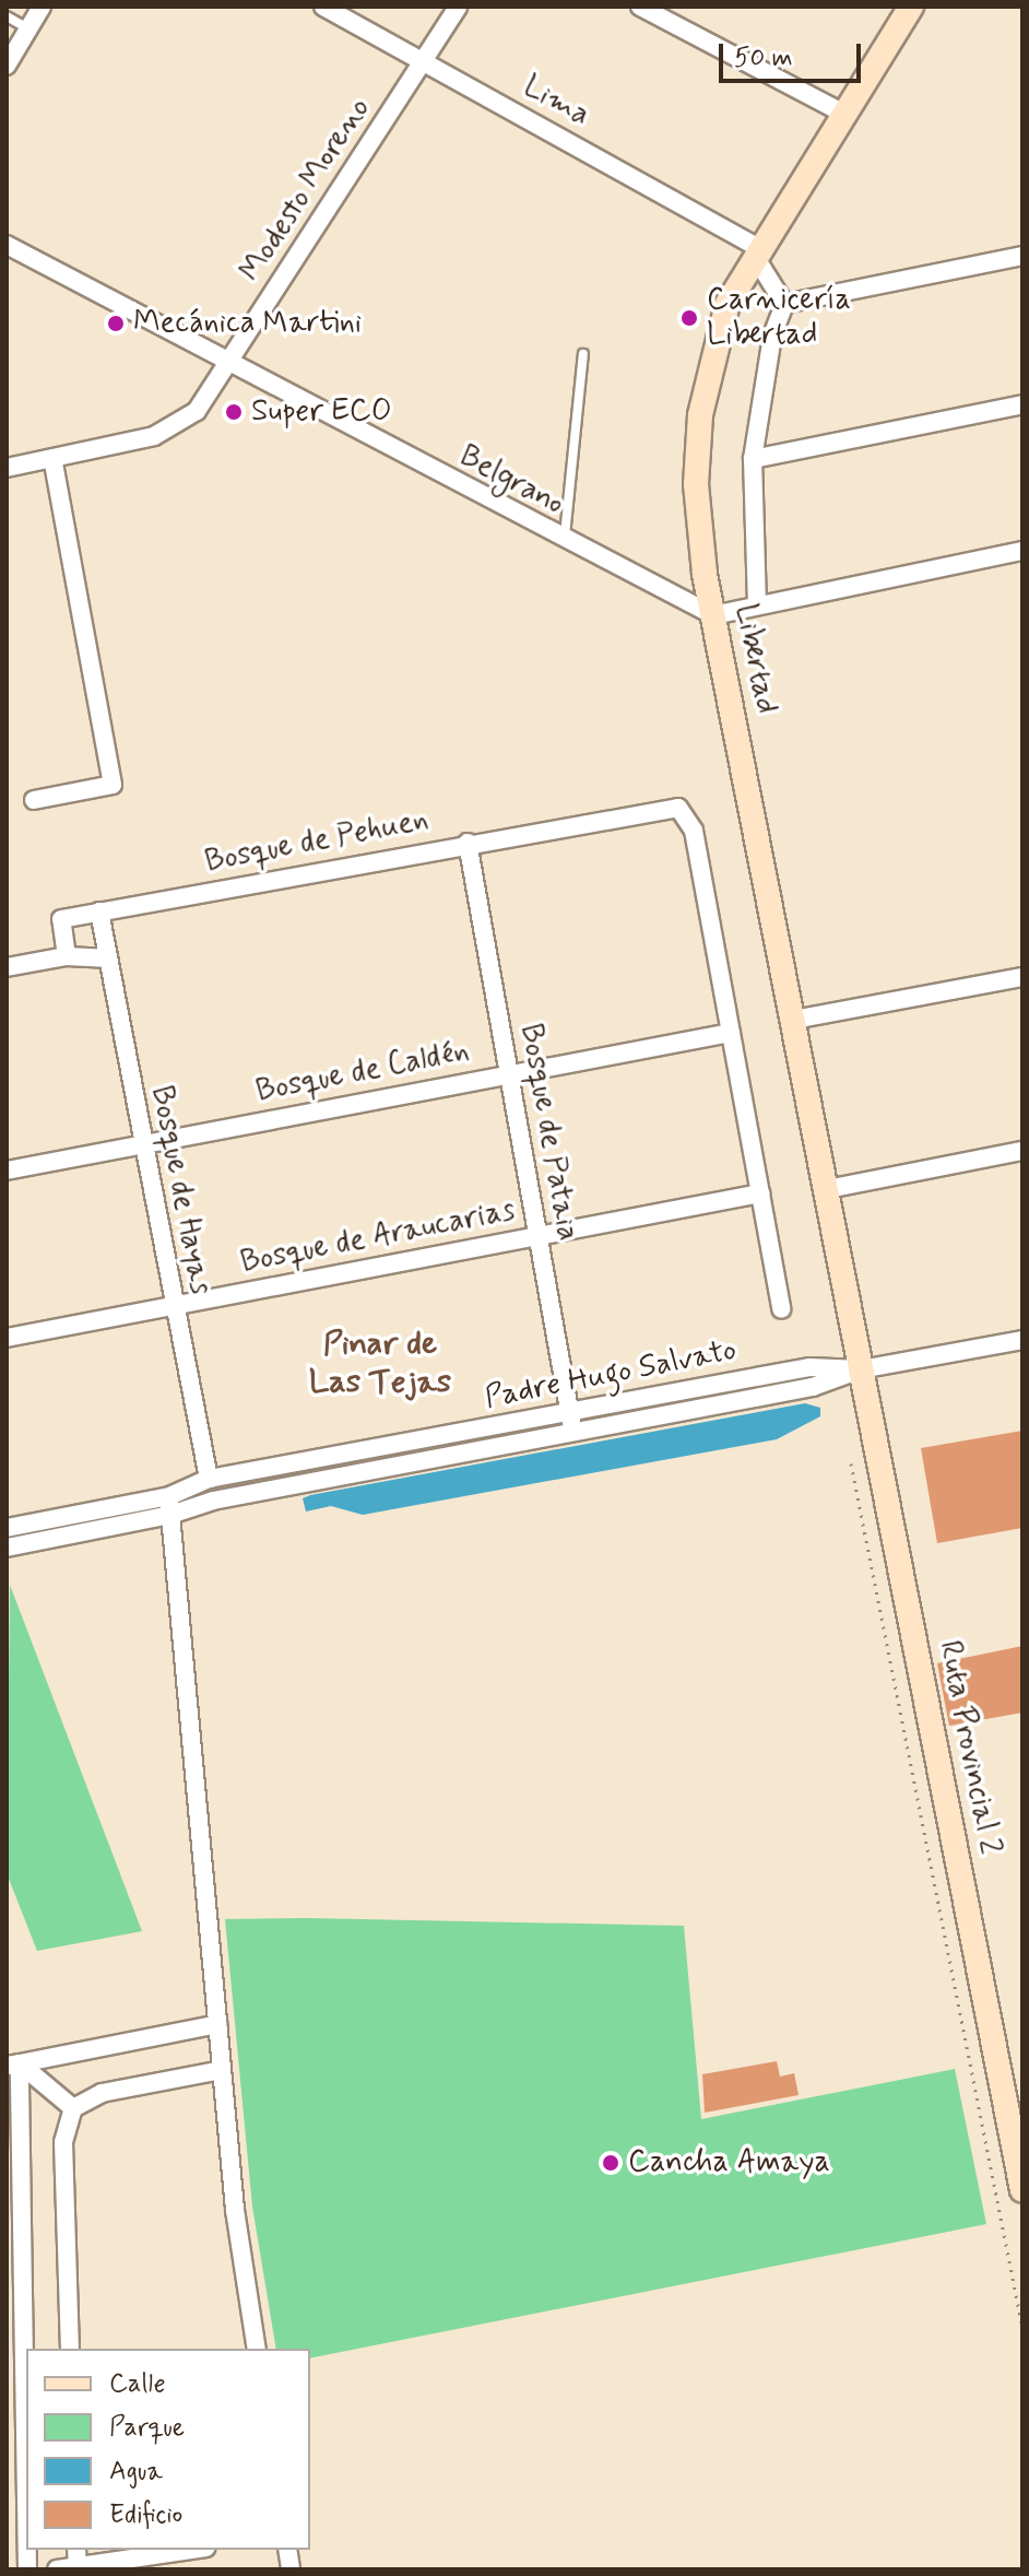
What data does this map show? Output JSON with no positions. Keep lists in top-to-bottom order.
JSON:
{
  "streets": {
    "main road": ["Libertad", "Ruta Provincial 2"],
    "street": [
      "Lima",
      "Modesto Moreno",
      "Belgrano",
      "Bosque de Pehuen",
      "Bosque de Caldén",
      "Bosque de Pataia",
      "Bosque de Hayas",
      "Bosque de Araucarias",
      "Padre Hugo Salvato"
    ]
  },
  "crossings": [
    ["Lima", "Modesto Moreno"],
    ["Lima", "Libertad"],
    ["Modesto Moreno", "Belgrano"],
    ["Belgrano", "Libertad"],
    ["Libertad", "Padre Hugo Salvato"],
    ["Libertad", "Ruta Provincial 2"],
    ["Bosque de Pehuen", "Bosque de Caldén"],
    ["Bosque de Pehuen", "Bosque de Pataia"],
    ["Bosque de Pehuen", "Bosque de Hayas"],
    ["Bosque de Caldén", "Bosque de Pataia"],
    ["Bosque de Caldén", "Bosque de Hayas"],
    ["Bosque de Pataia", "Bosque de Araucarias"],
    ["Bosque de Pataia", "Padre Hugo Salvato"],
    ["Bosque de Hayas", "Bosque de Araucarias"],
    ["Bosque de Hayas", "Padre Hugo Salvato"],
    ["Padre Hugo Salvato", "Ruta Provincial 2"]
  ],
  "districts": ["Pinar de Las Tejas"],
  "places": [
    "Carnicería Libertad",
    "Mecánica Martini",
    "Super ECO",
    "Cancha Amaya"
  ],
  "legend": [
    "Calle",
    "Parque",
    "Agua",
    "Edificio"
  ],
  "scale_bar": "50 m"
}
